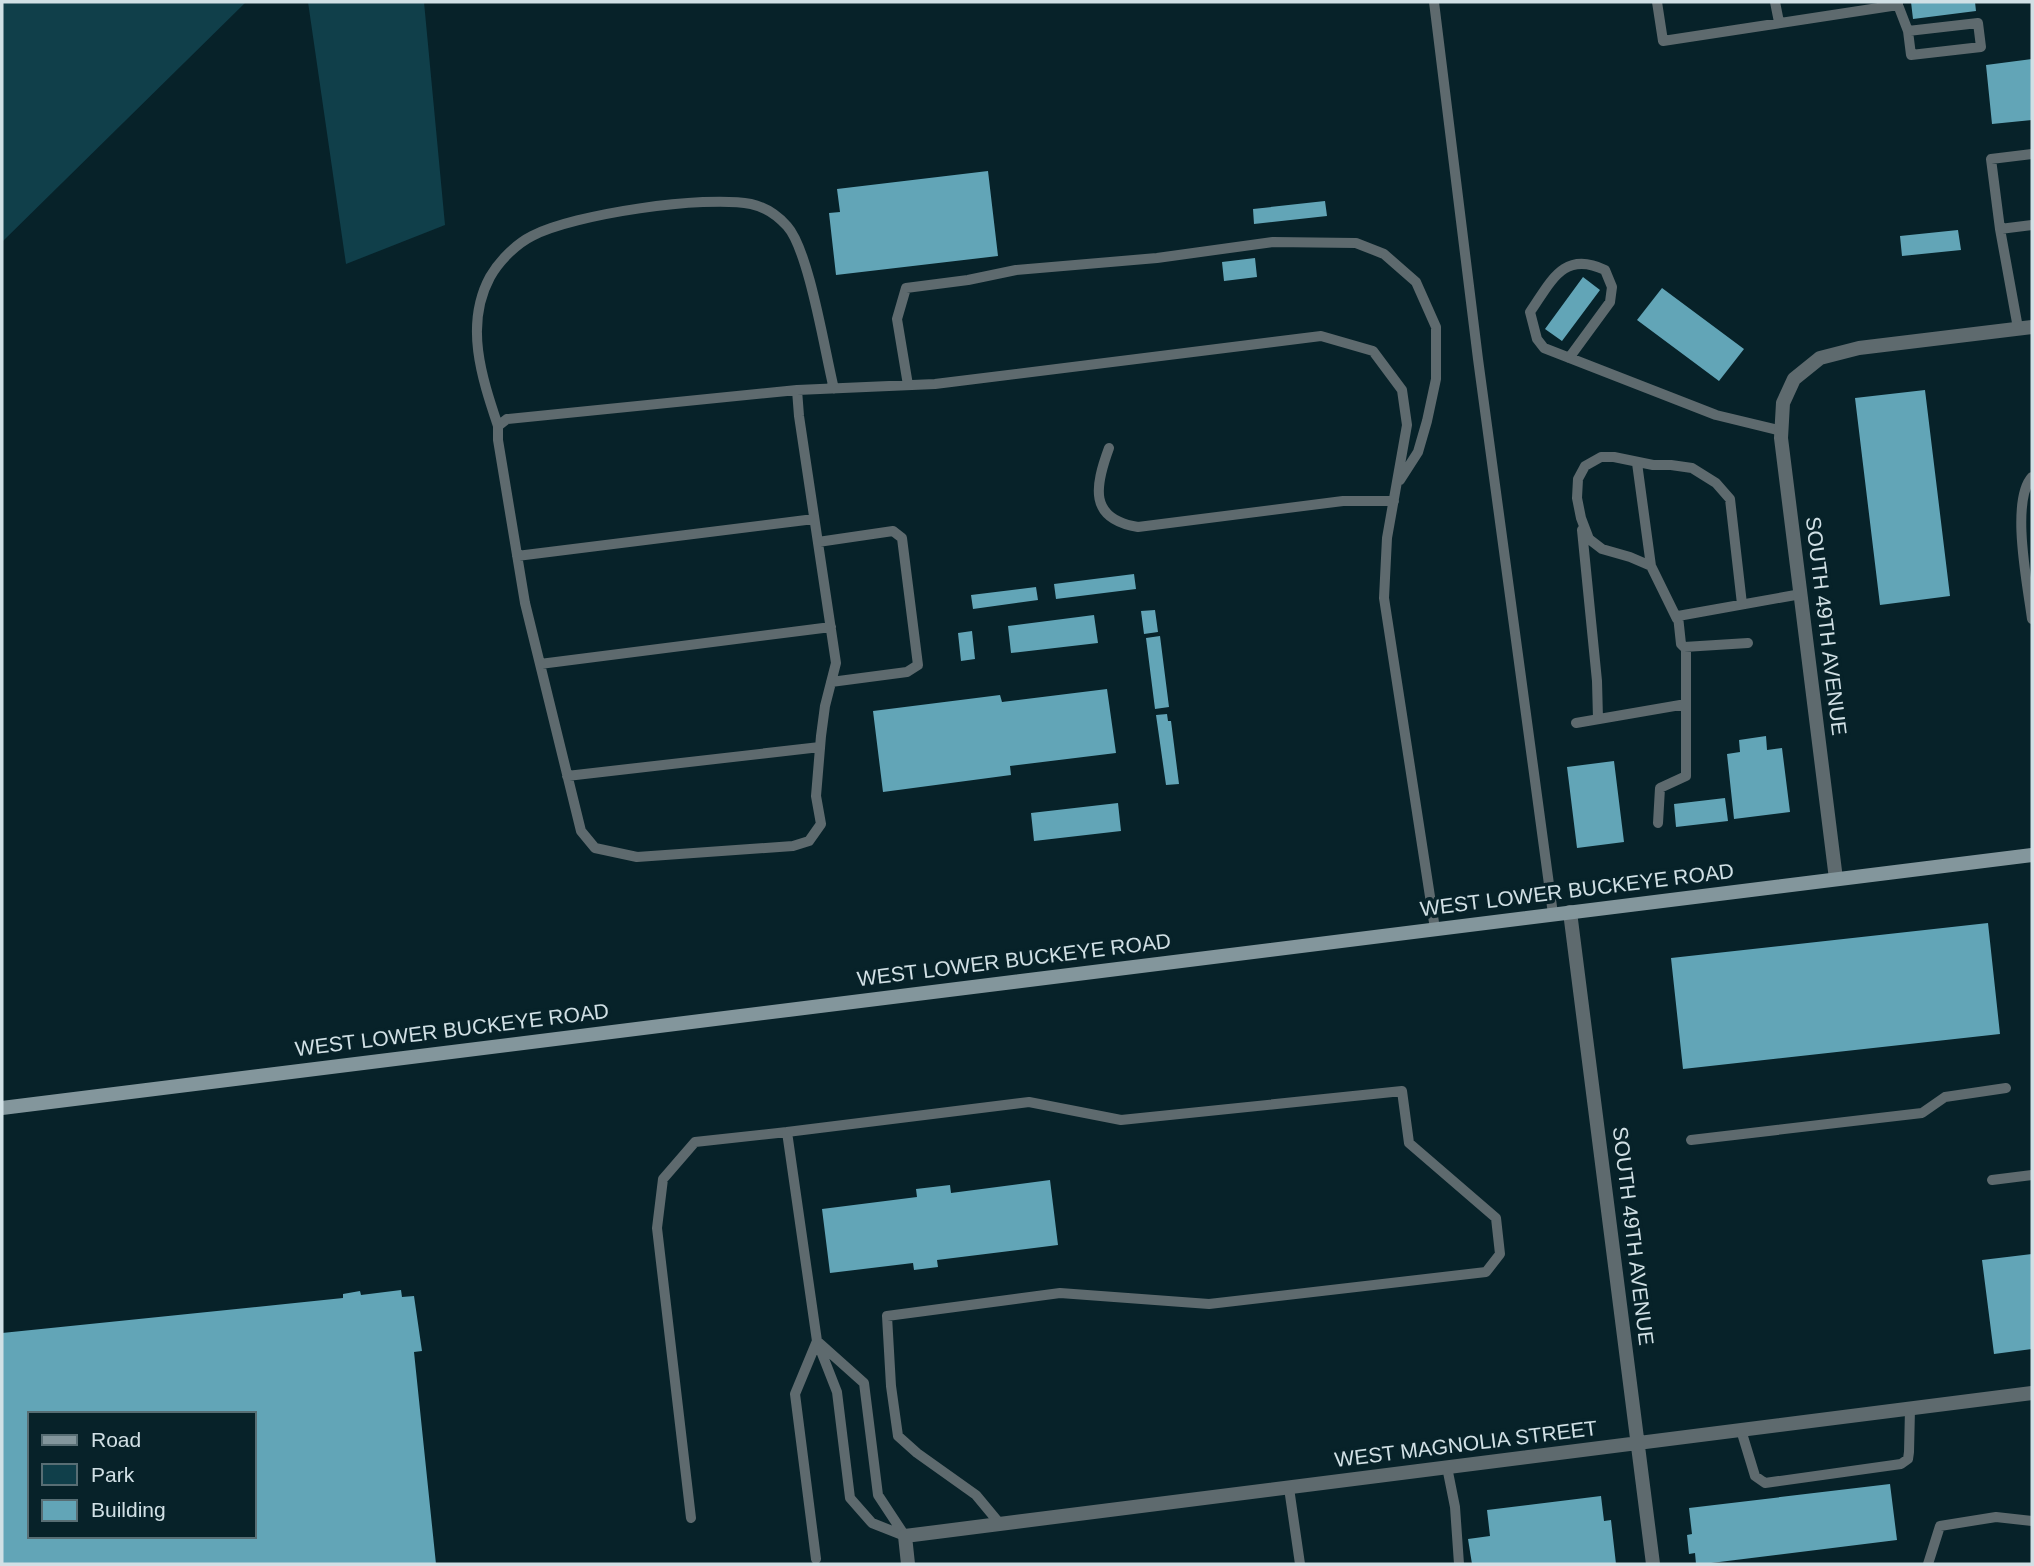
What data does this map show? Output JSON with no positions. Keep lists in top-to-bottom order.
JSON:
{
  "streets": {
    "main road": ["WEST LOWER BUCKEYE ROAD"],
    "street": ["SOUTH 49TH AVENUE", "WEST MAGNOLIA STREET"]
  },
  "crossings": [
    ["SOUTH 49TH AVENUE", "WEST LOWER BUCKEYE ROAD"],
    ["SOUTH 49TH AVENUE", "WEST MAGNOLIA STREET"]
  ],
  "legend": ["Road", "Park", "Building"]
}
